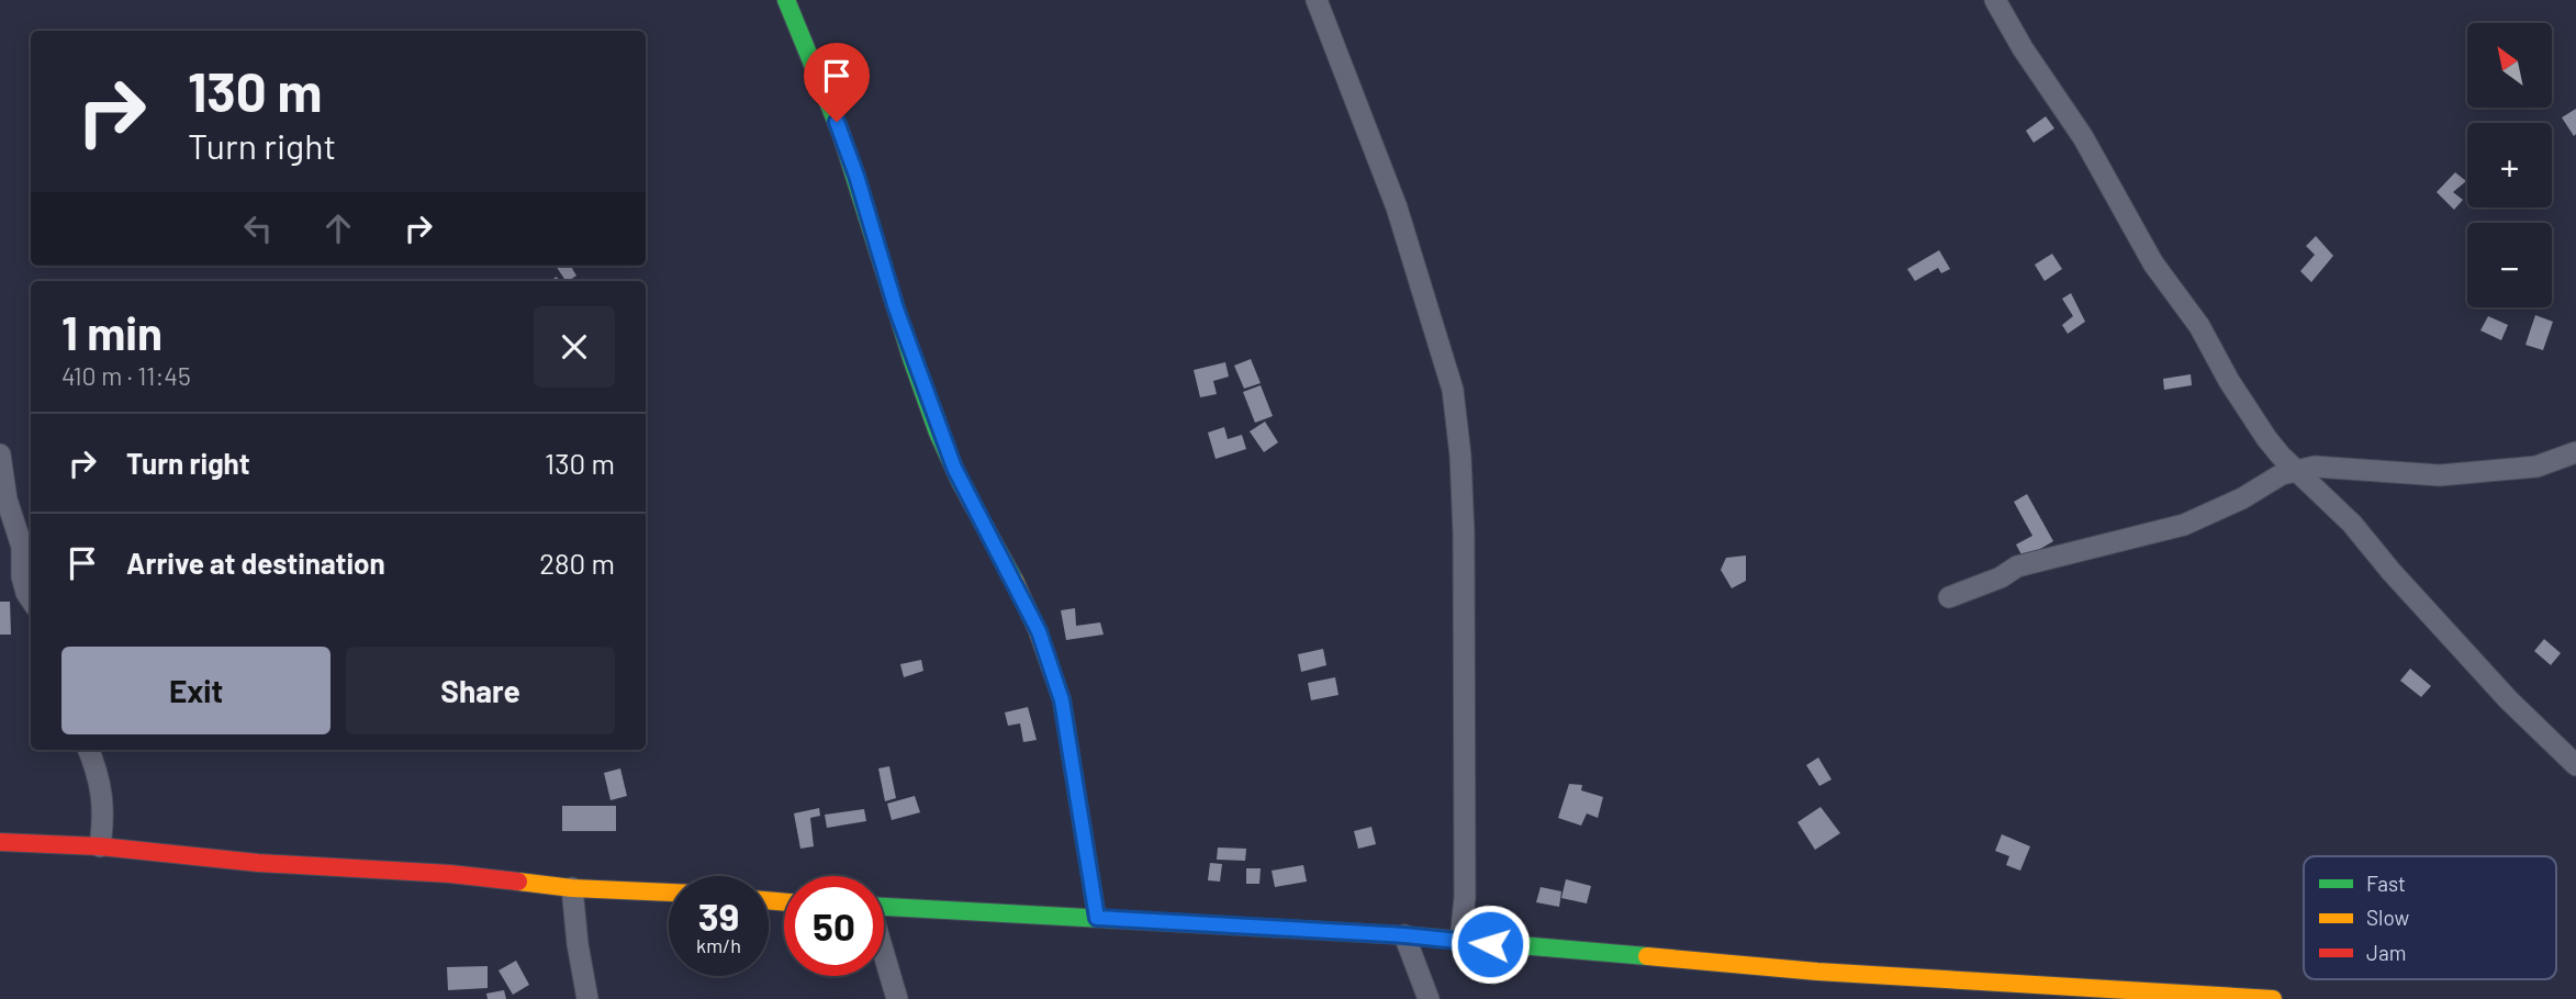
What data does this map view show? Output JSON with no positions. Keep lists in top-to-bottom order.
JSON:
{
  "legend": ["Fast", "Slow", "Jam"],
  "north": "top left",
  "page": {
    "map_buttons": ["+", "−"],
    "turn": ["130 m", "Turn right"],
    "heading": ["1 min", "410 m · 11:45"],
    "list": [
      {
        "name": "Turn right",
        "value": "130 m"
      },
      {
        "name": "Arrive at destination",
        "value": "280 m"
      }
    ],
    "buttons": ["Exit", "Share"],
    "speed": "39 km/h",
    "limit": "50"
  }
}
